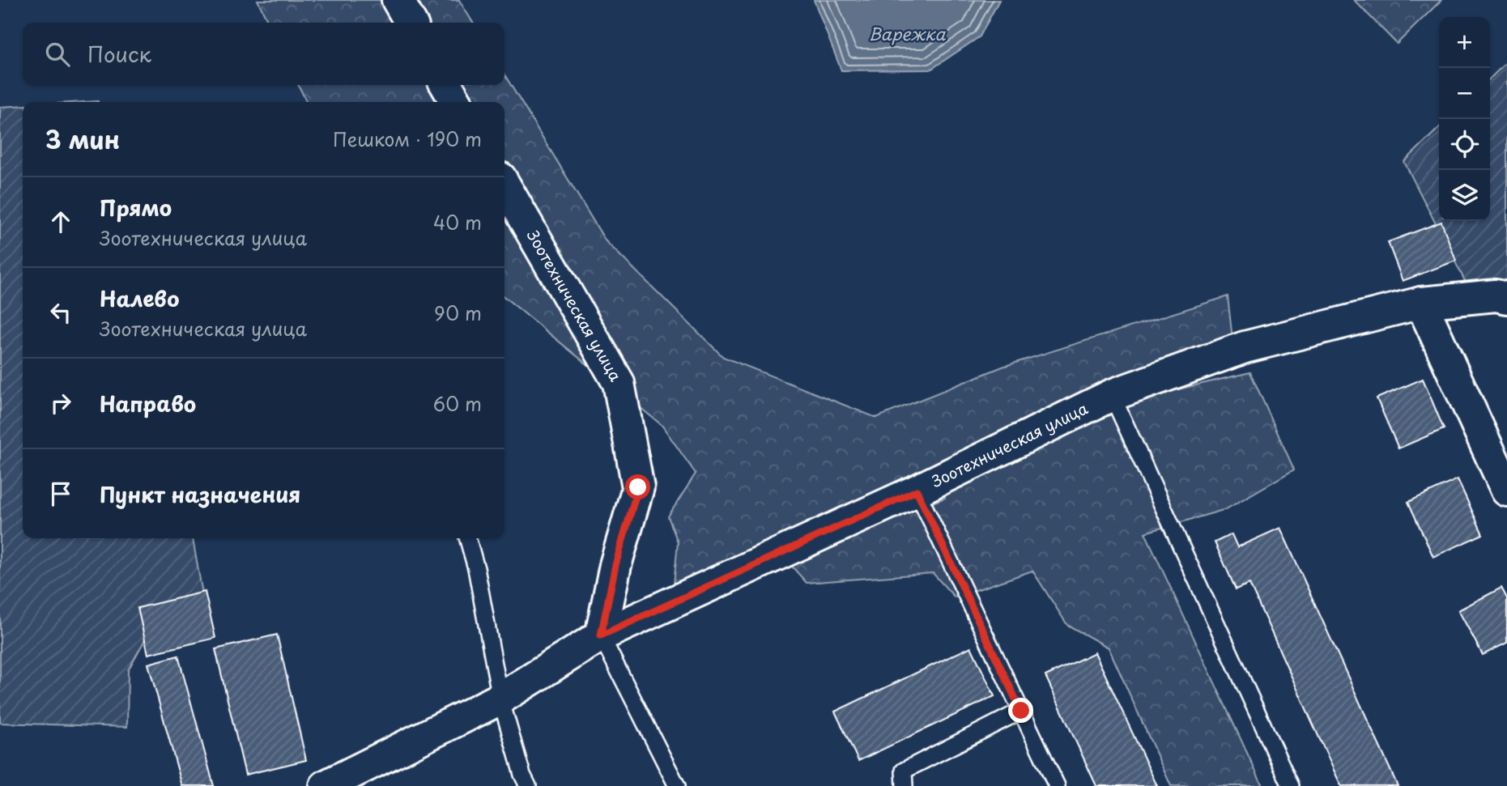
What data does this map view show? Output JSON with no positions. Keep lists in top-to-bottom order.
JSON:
{
  "streets": {
    "street": ["Зоотехническая улица"]
  },
  "water": ["Варежка"],
  "page": {
    "map_buttons": ["+", "−"],
    "search": "Поиск",
    "heading": ["3 мин", "Пешком · 190 m"],
    "list": [
      ["Прямо", "Зоотехническая улица", "40 m"],
      ["Налево", "Зоотехническая улица", "90 m"],
      ["Направо", "60 m"],
      "Пункт назначения"
    ]
  }
}
